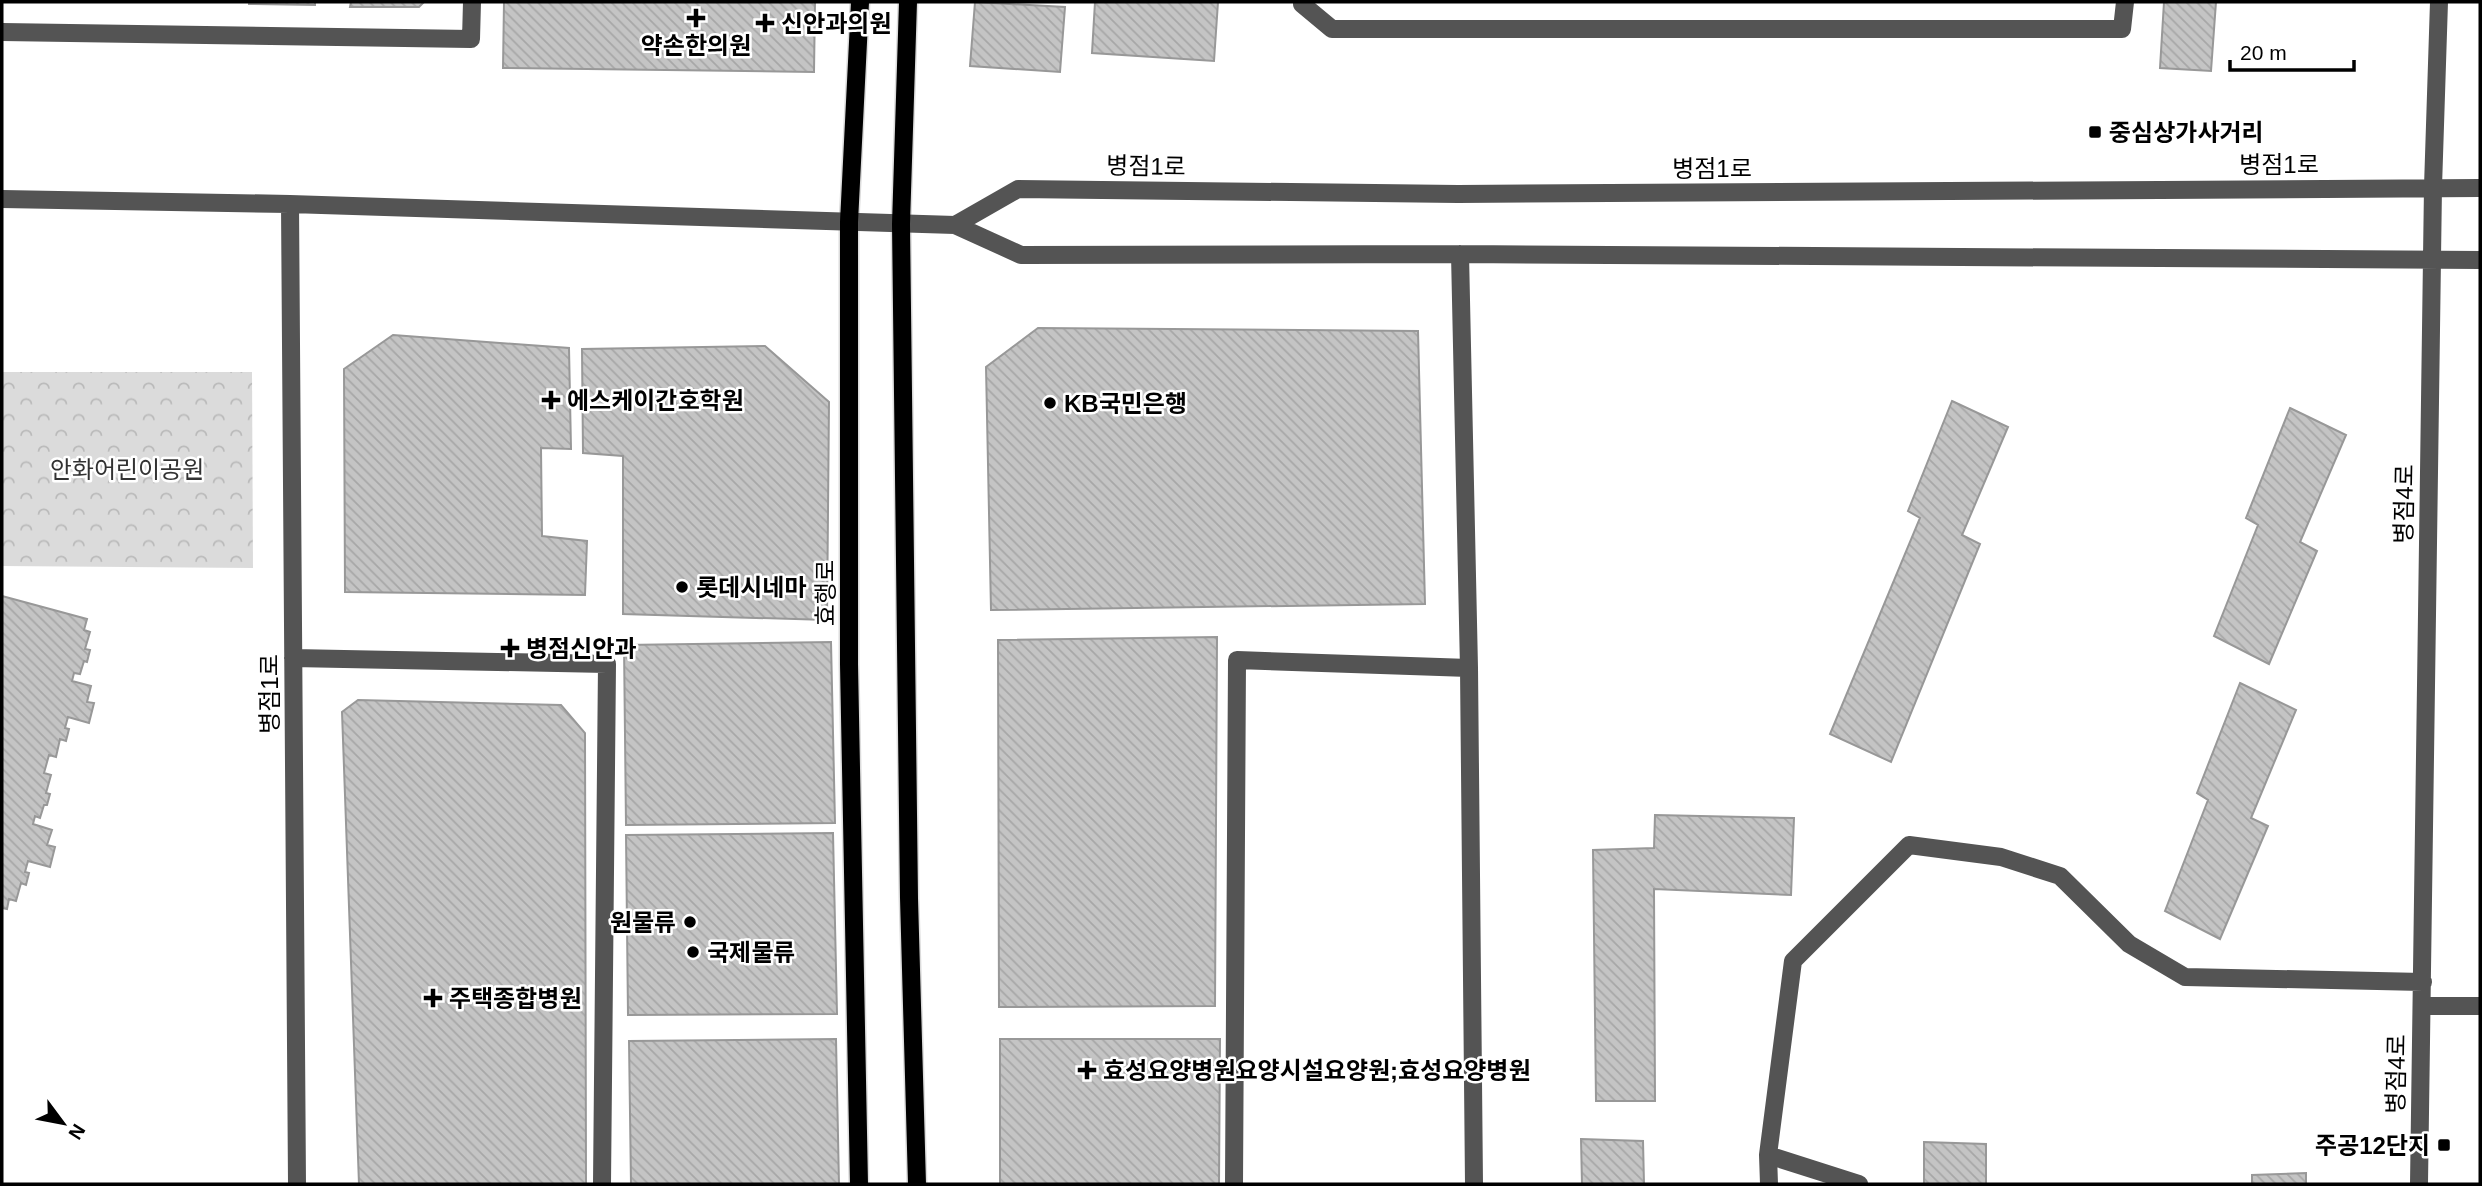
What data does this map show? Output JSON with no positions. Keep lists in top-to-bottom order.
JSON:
{
  "streets": {
    "main road": ["효행로"],
    "street": ["병점1로", "병점4로"]
  },
  "crossings": [
    ["병점1로", "병점4로"]
  ],
  "parks": ["안화어린이공원"],
  "places": {
    "health": [
      "약손한의원",
      "신안과의원",
      "에스케이간호학원",
      "병점신안과",
      "주택종합병원",
      "효성요양병원요양시설요양원;효성요양병원"
    ],
    "transit": ["중심상가사거리", "주공12단지"],
    "other": [
      "KB국민은행",
      "롯데시네마",
      "원물류",
      "국제물류"
    ]
  },
  "scale_bar": "20 m",
  "north": "bottom right"
}
